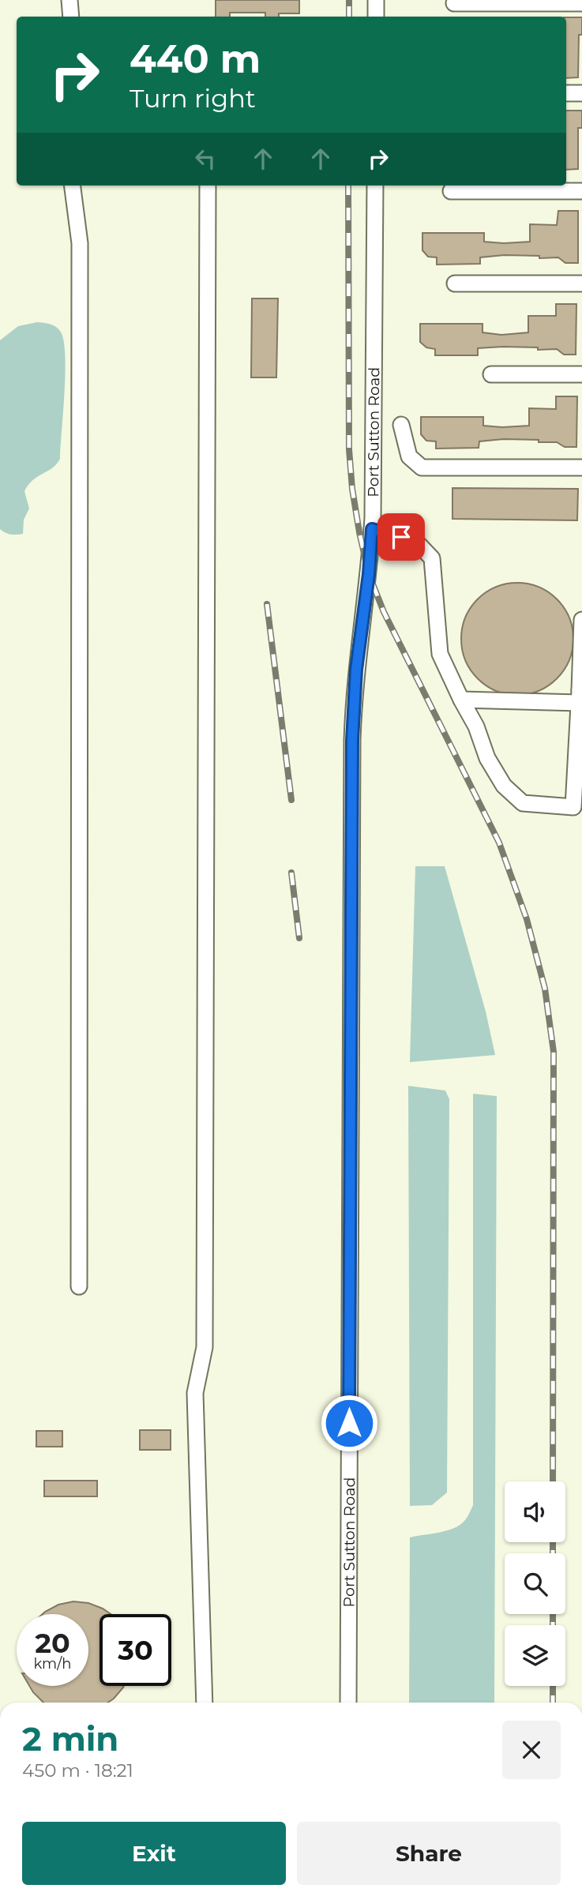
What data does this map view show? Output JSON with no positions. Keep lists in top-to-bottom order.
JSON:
{
  "streets": {
    "street": ["Port Sutton Road"]
  },
  "page": {
    "turn": ["440 m", "Turn right"],
    "speed": "20 km/h",
    "limit": "30",
    "heading": ["2 min", "450 m · 18:21"],
    "buttons": ["Exit", "Share"]
  }
}
